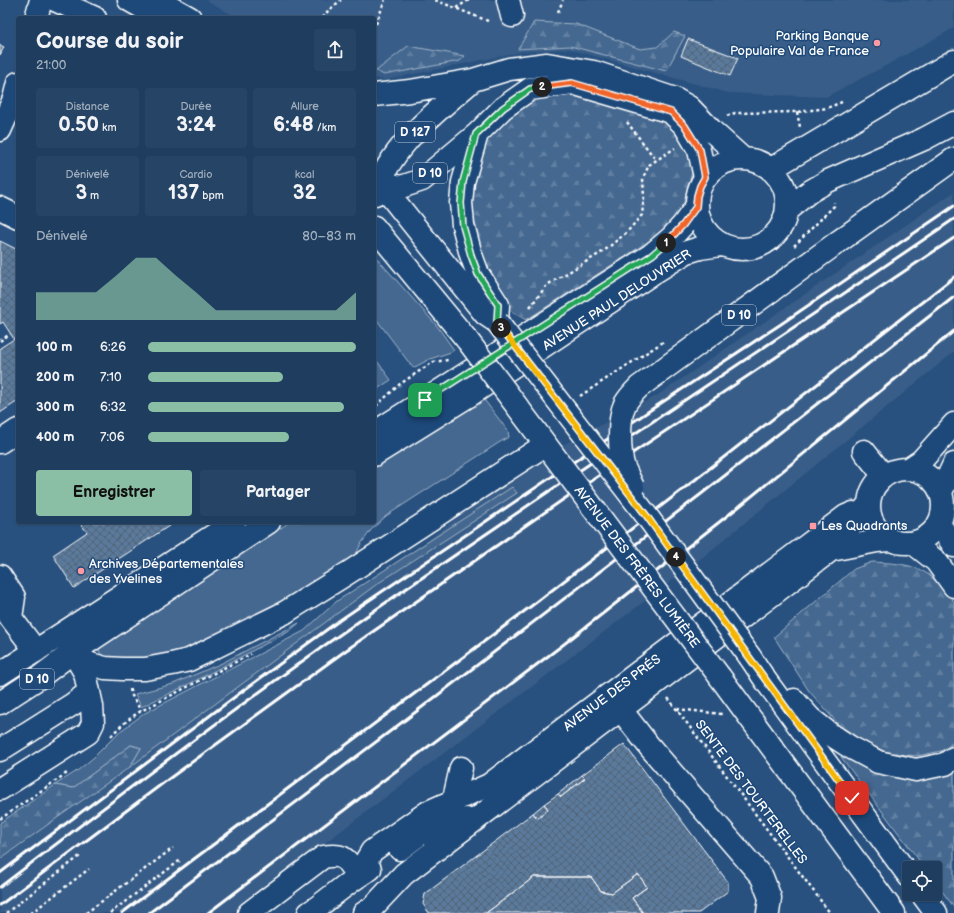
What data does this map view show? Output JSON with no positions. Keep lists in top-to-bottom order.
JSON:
{
  "streets": {
    "main road": [
      "D 127",
      "D 10",
      "AVENUE PAUL DELOUVRIER",
      "AVENUE DES FRÈRES LUMIÈRE",
      "AVENUE DES PRÉS"
    ],
    "path": ["SENTE DES TOURTERELLES"]
  },
  "crossings": [
    ["D 127", "D 10"],
    ["D 127", "AVENUE PAUL DELOUVRIER"],
    ["D 10", "AVENUE PAUL DELOUVRIER"],
    ["AVENUE DES PRÉS", "SENTE DES TOURTERELLES"]
  ],
  "places": {
    "other": ["Parking Banque Populaire Val de France", "Archives Départementales des Yvelines"],
    "transit": ["Les Quadrants"]
  },
  "page": {
    "heading": ["Course du soir", "21:00"],
    "pins": [
      "2",
      "1",
      "3",
      "4"
    ],
    "stats": [
      ["Distance", "0.50 km"],
      ["Durée", "3:24"],
      ["Allure", "6:48 /km"],
      ["Dénivelé", "3 m"],
      ["Cardio", "137 bpm"],
      ["kcal", "32"]
    ],
    "chart": ["Dénivelé", "80–83 m"],
    "list": [
      {
        "name": "100 m",
        "note": "6:26"
      },
      {
        "name": "200 m",
        "note": "7:10"
      },
      {
        "name": "300 m",
        "note": "6:32"
      },
      {
        "name": "400 m",
        "note": "7:06"
      }
    ],
    "buttons": ["Enregistrer", "Partager"]
  }
}
